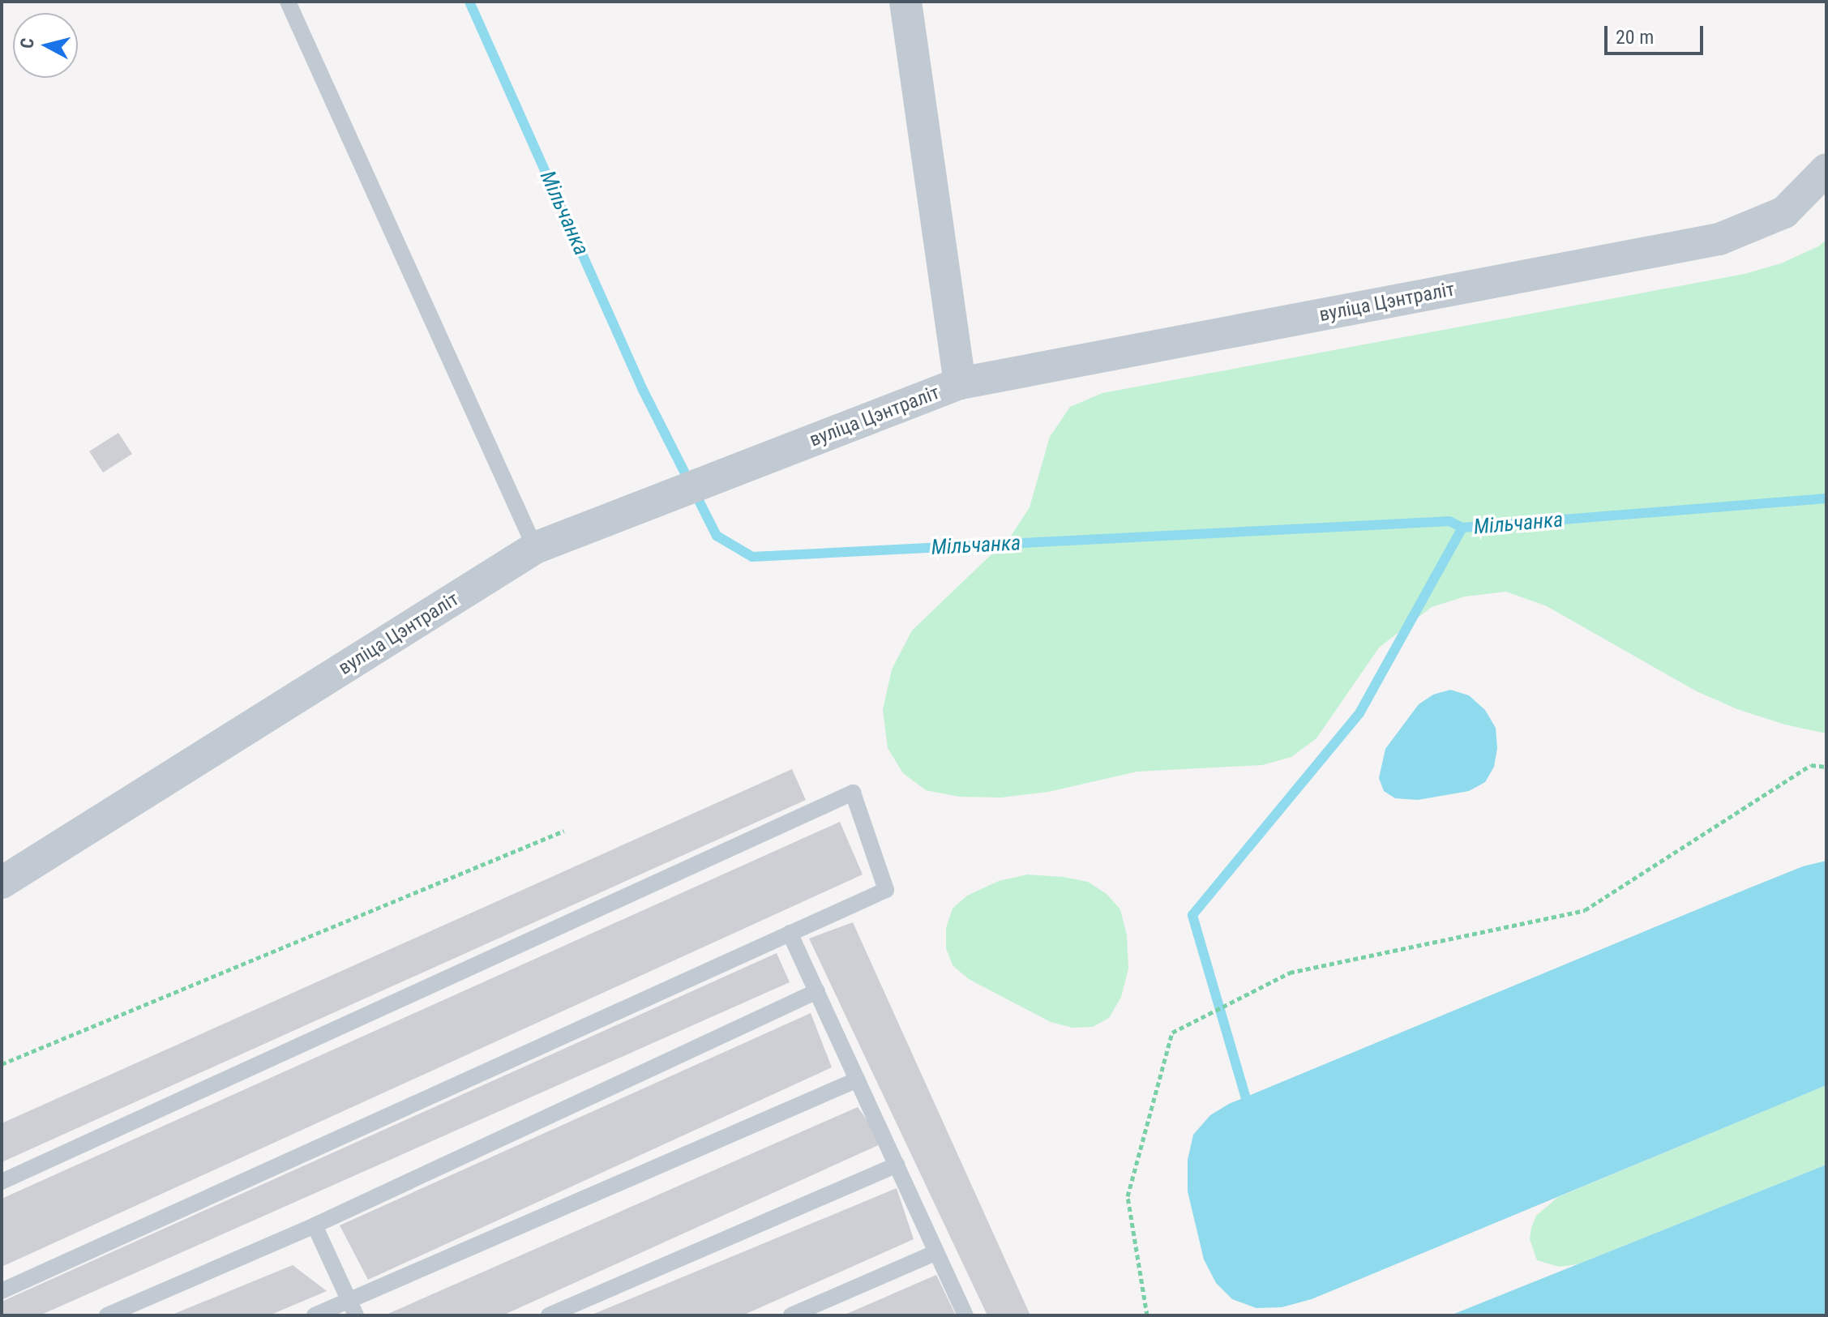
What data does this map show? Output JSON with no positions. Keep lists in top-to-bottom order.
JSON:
{
  "streets": {
    "street": ["вуліца Цэнтраліт"]
  },
  "water": ["Мільчанка"],
  "scale_bar": "20 m",
  "north": "left"
}
